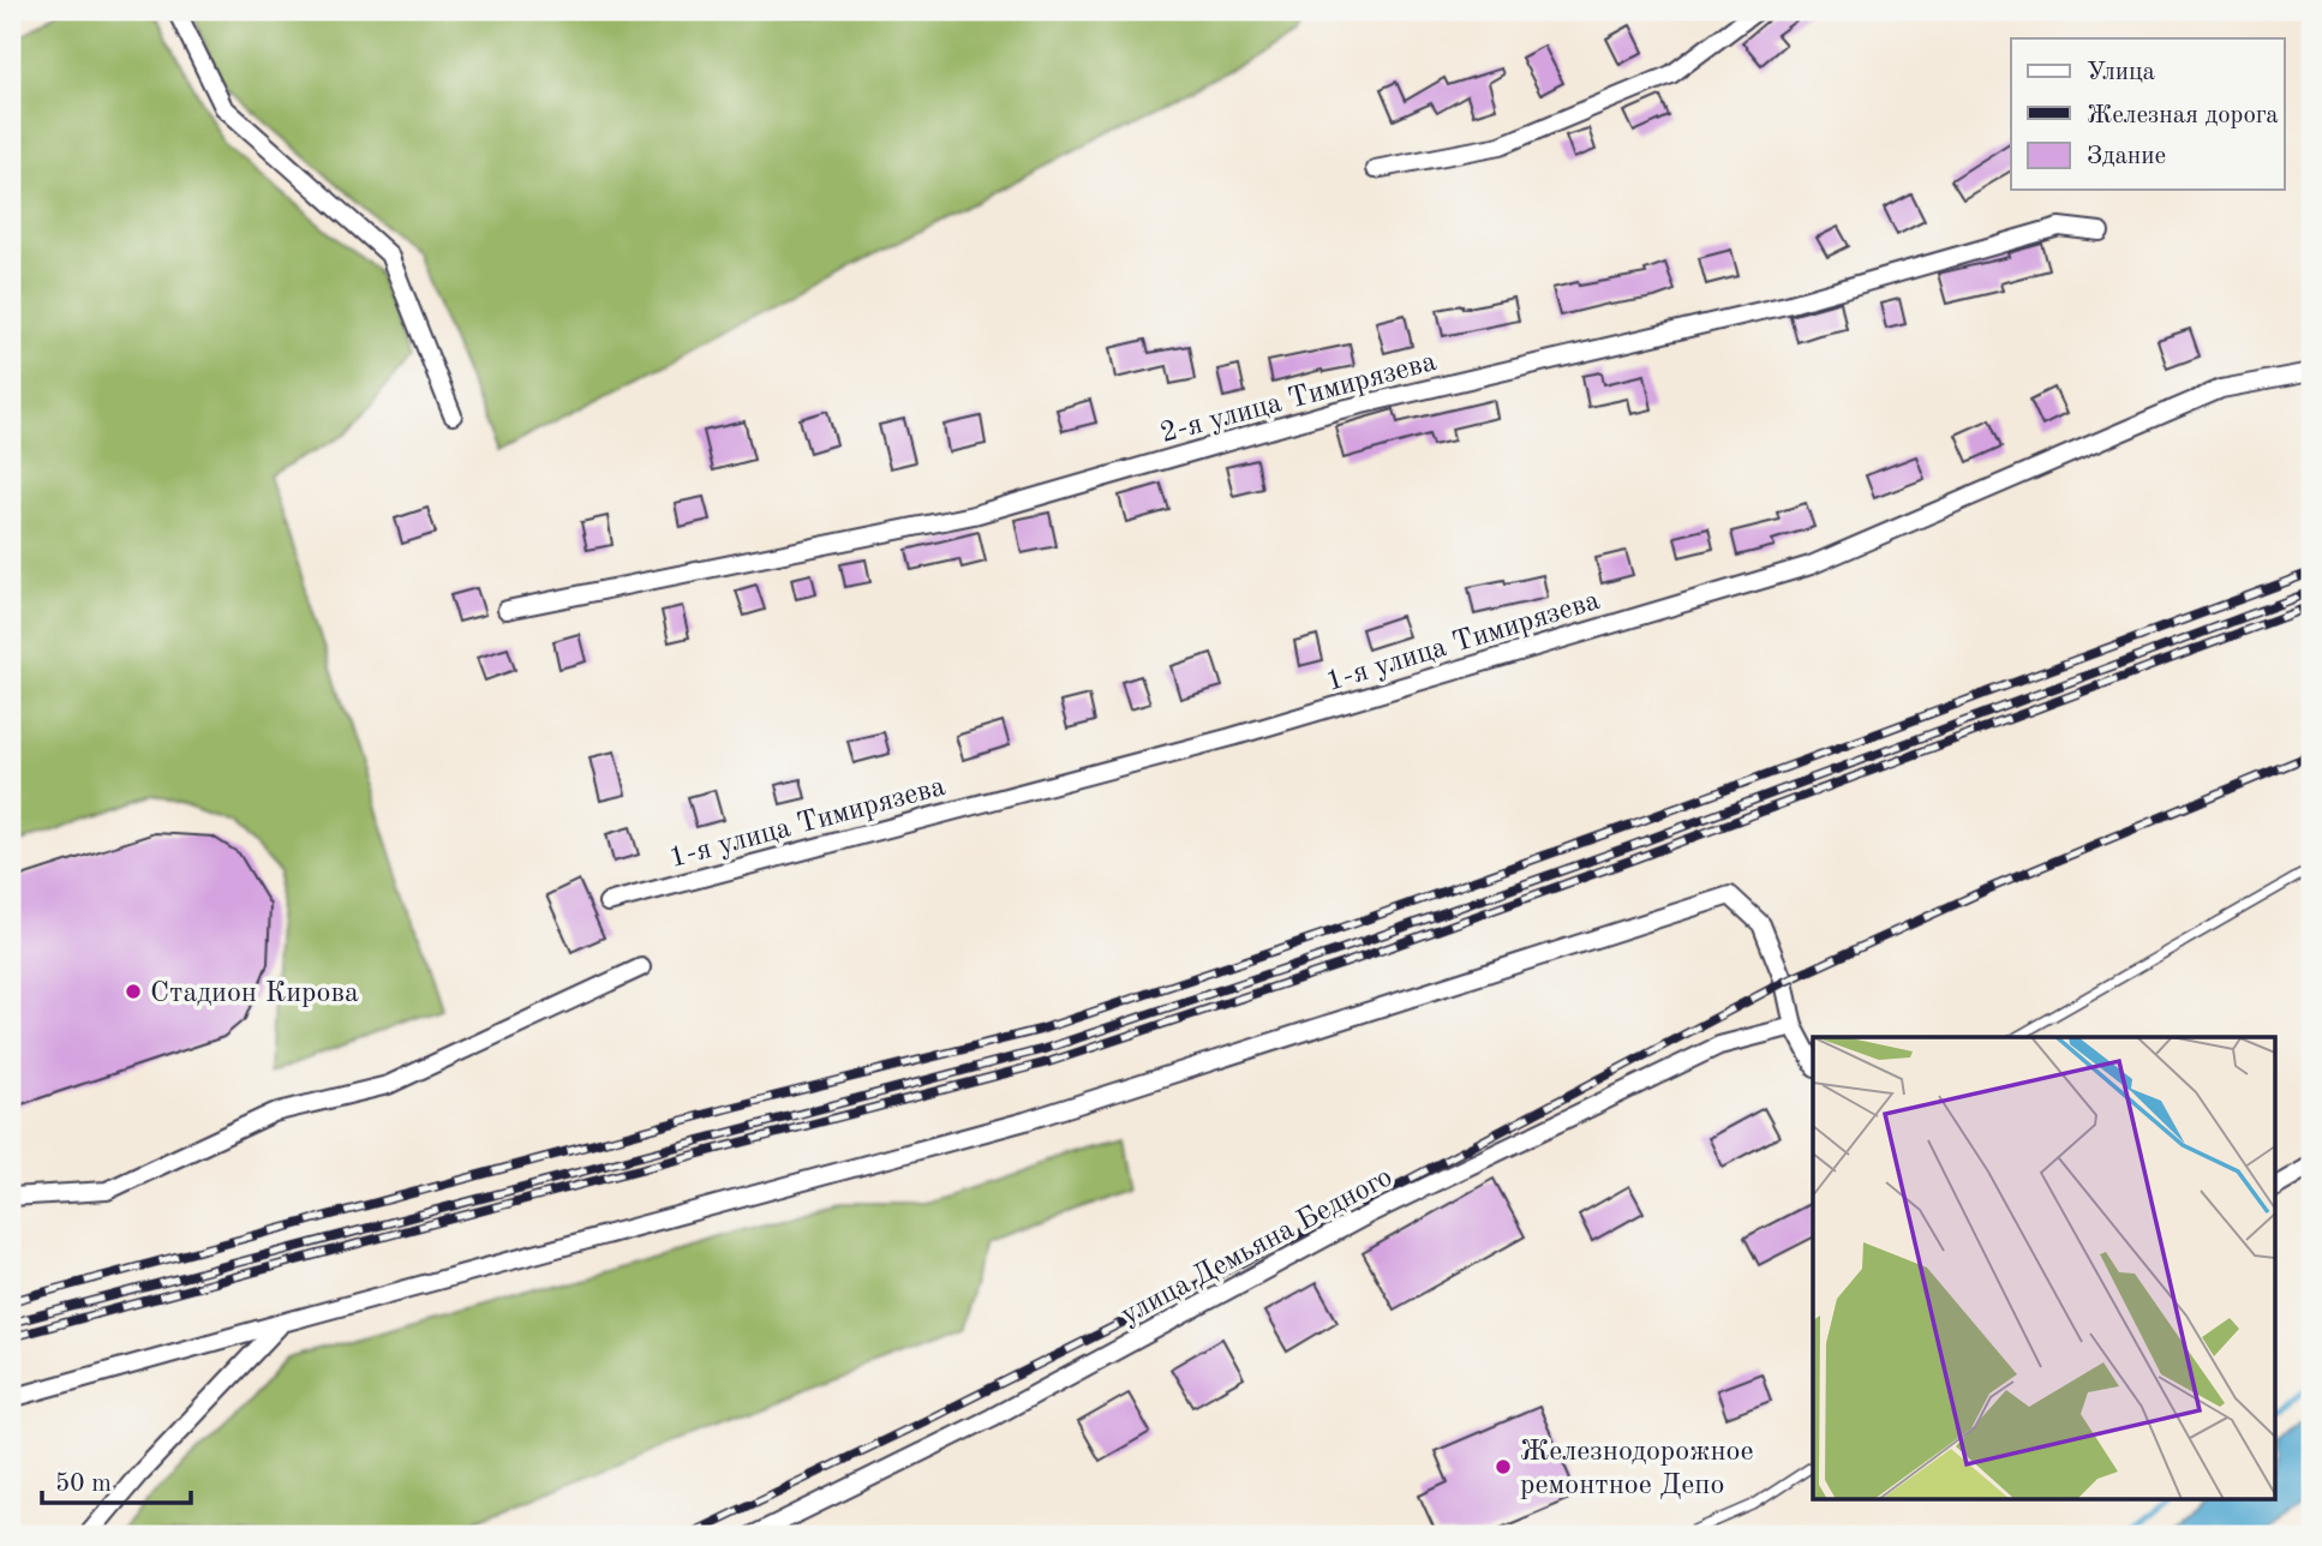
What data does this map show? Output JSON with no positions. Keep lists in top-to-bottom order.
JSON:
{
  "streets": {
    "street": ["2-я улица Тимирязева", "1-я улица Тимирязева", "улица Демьяна Бедного"]
  },
  "places": ["Стадион Кирова", "Железнодорожное ремонтное Депо"],
  "legend": ["Улица", "Железная дорога", "Здание"],
  "scale_bar": "50 m"
}
